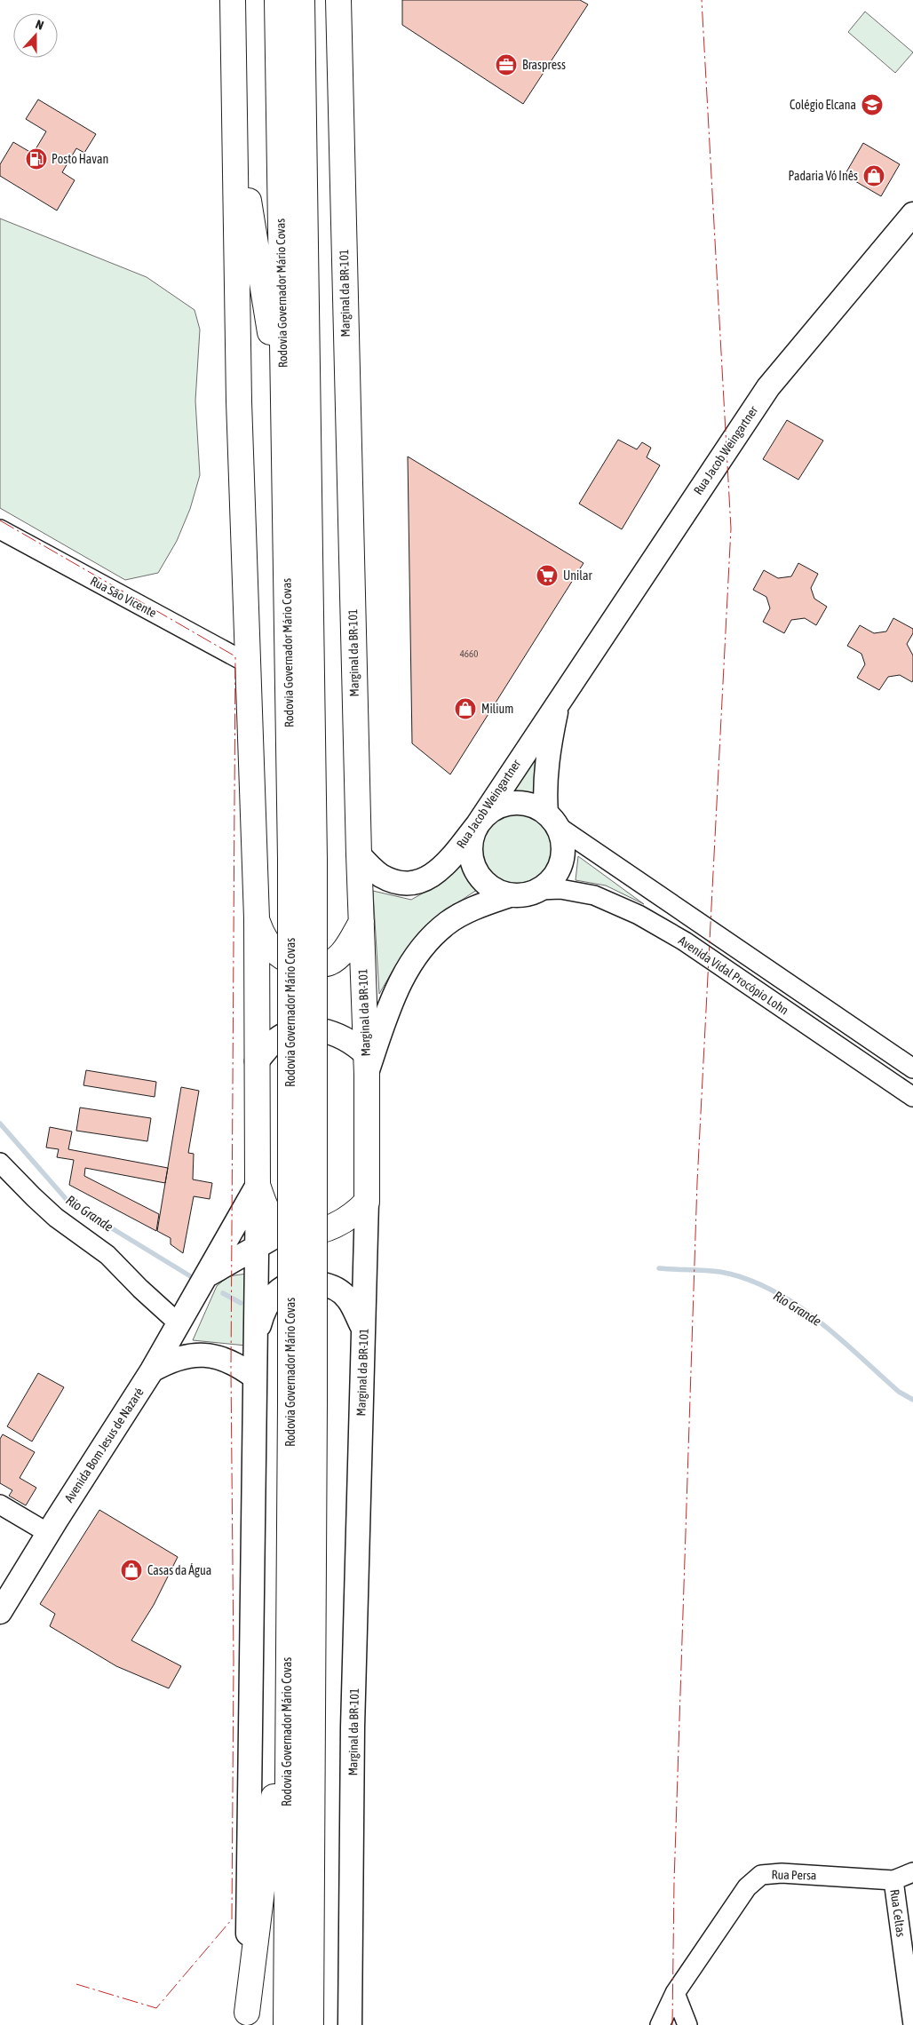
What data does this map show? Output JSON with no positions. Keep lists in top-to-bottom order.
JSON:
{
  "streets": {
    "highway": ["Rodovia Governador Mário Covas", "Marginal da BR-101"],
    "main road": ["Rua Jacob Weingartner", "Avenida Bom Jesus de Nazaré"],
    "street": [
      "Rua São Vicente",
      "Avenida Vidal Procópio Lohn",
      "Rua Persa",
      "Rua Celtas"
    ]
  },
  "crossings": [
    ["Marginal da BR-101", "Rua Jacob Weingartner"],
    ["Rua Jacob Weingartner", "Avenida Vidal Procópio Lohn"],
    ["Rua Persa", "Rua Celtas"]
  ],
  "water": ["Rio Grande"],
  "places": {
    "office": ["Braspress"],
    "school or university": ["Colégio Elcana"],
    "fuel station": ["Posto Havan"],
    "shop": ["Padaria Vó Inês", "Milium", "Casas da Água"],
    "supermarket": ["Unilar"]
  },
  "house_numbers": ["4660"],
  "north": "top"
}
